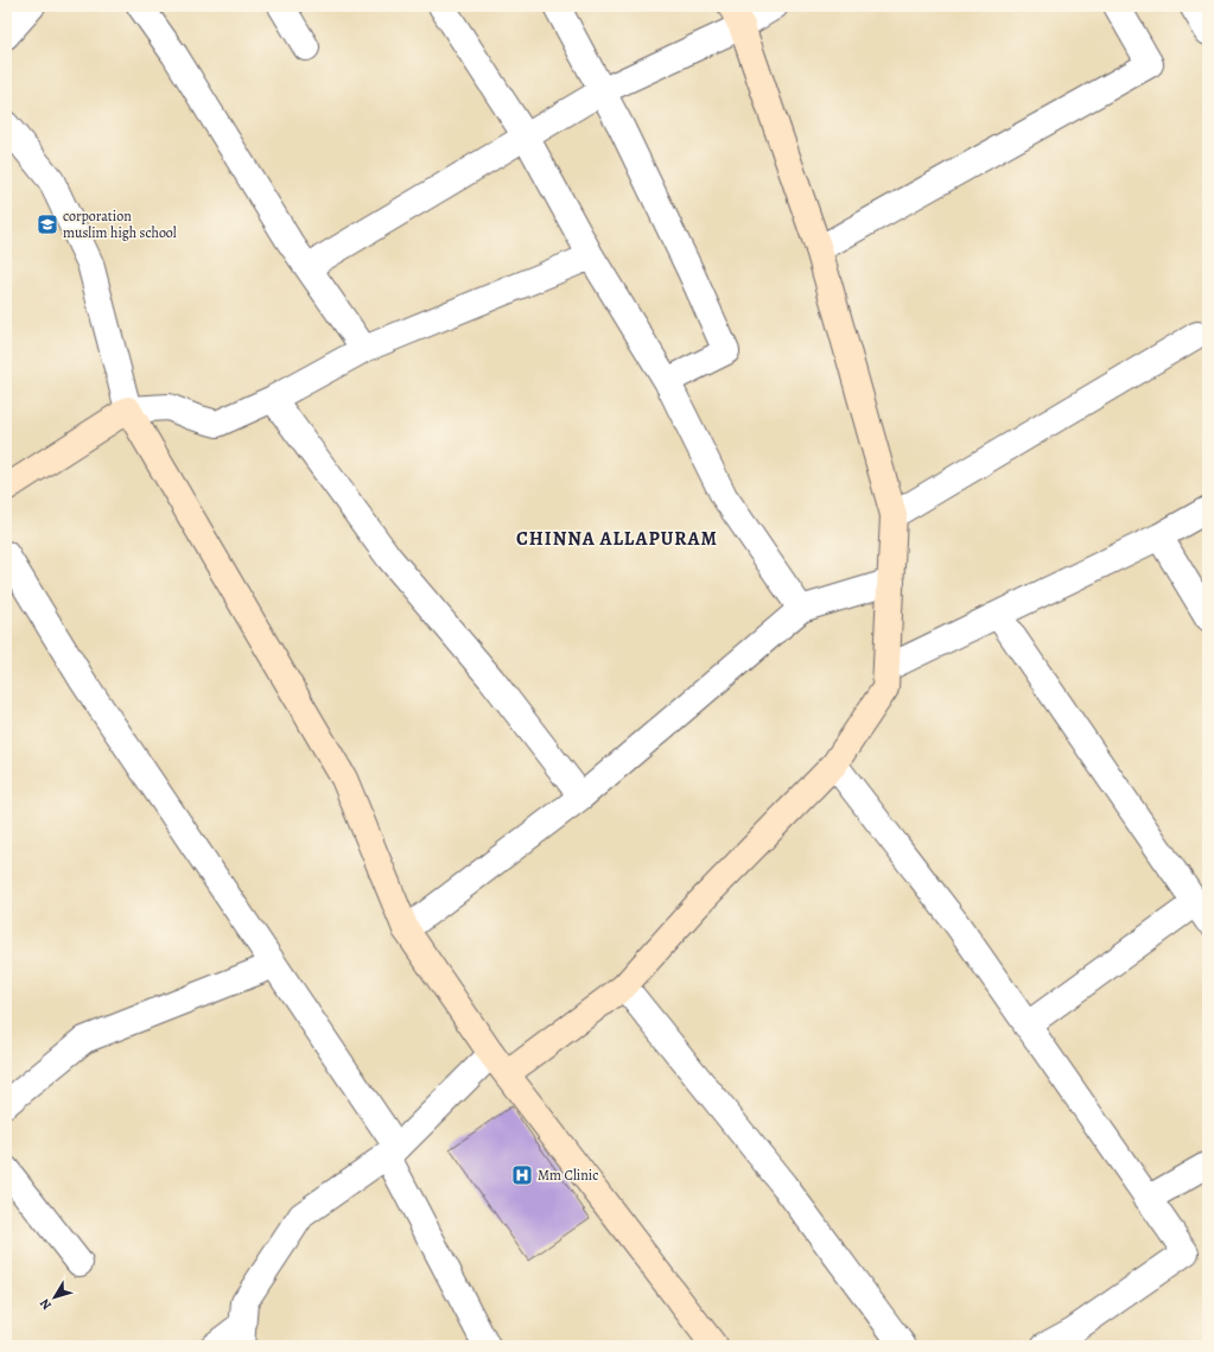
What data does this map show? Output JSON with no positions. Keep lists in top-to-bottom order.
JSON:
{
  "districts": ["CHINNA ALLAPURAM"],
  "places": {
    "school or university": ["corporation muslim high school"],
    "hospital": ["Mm Clinic"]
  },
  "north": "bottom left"
}
